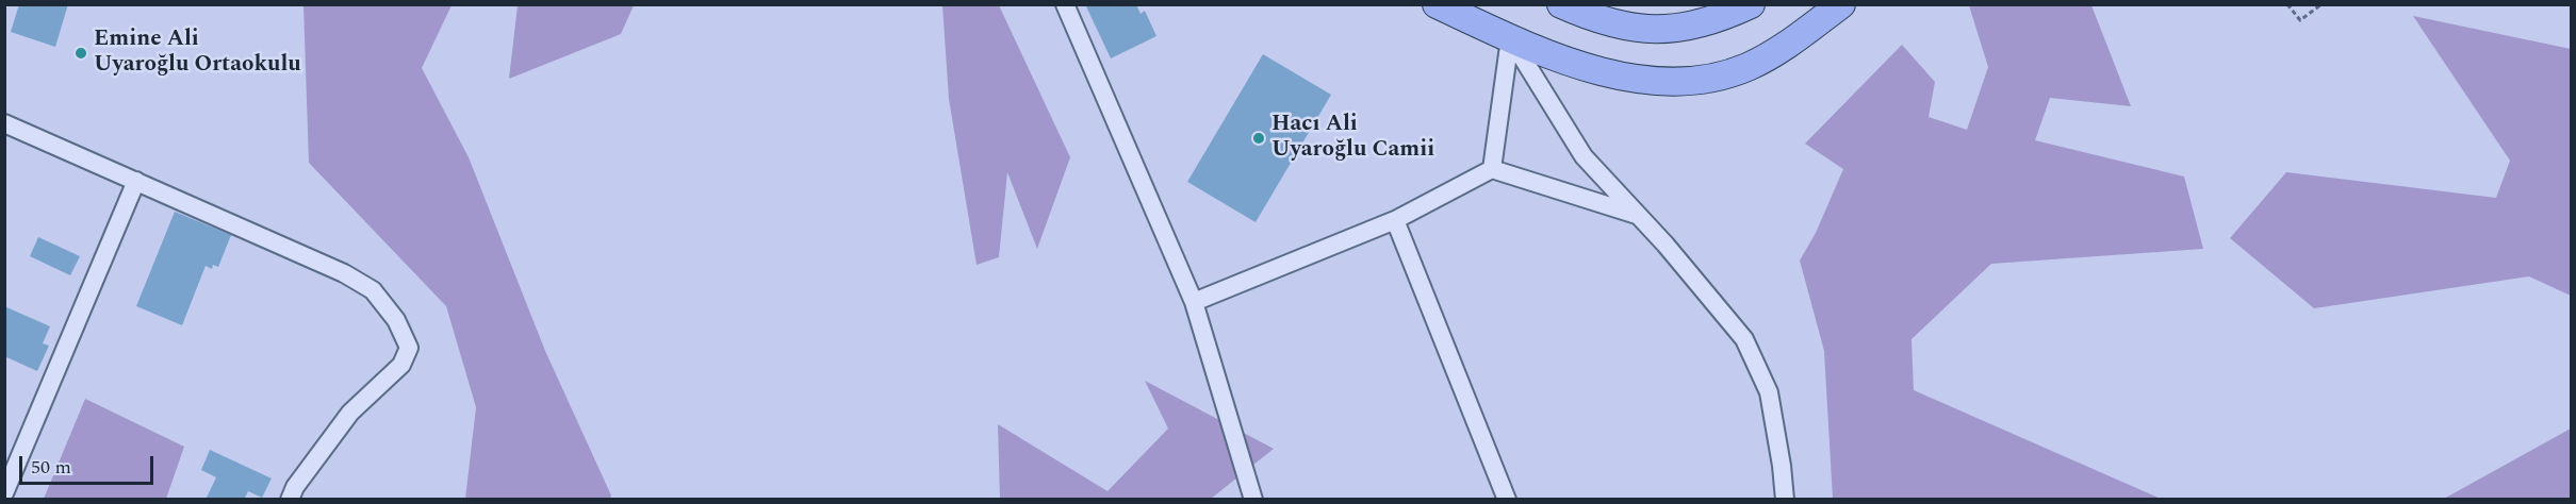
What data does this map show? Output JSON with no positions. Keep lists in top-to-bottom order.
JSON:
{
  "places": ["Emine Ali Uyaroğlu Ortaokulu", "Hacı Ali Uyaroğlu Camii"],
  "scale_bar": "50 m"
}
